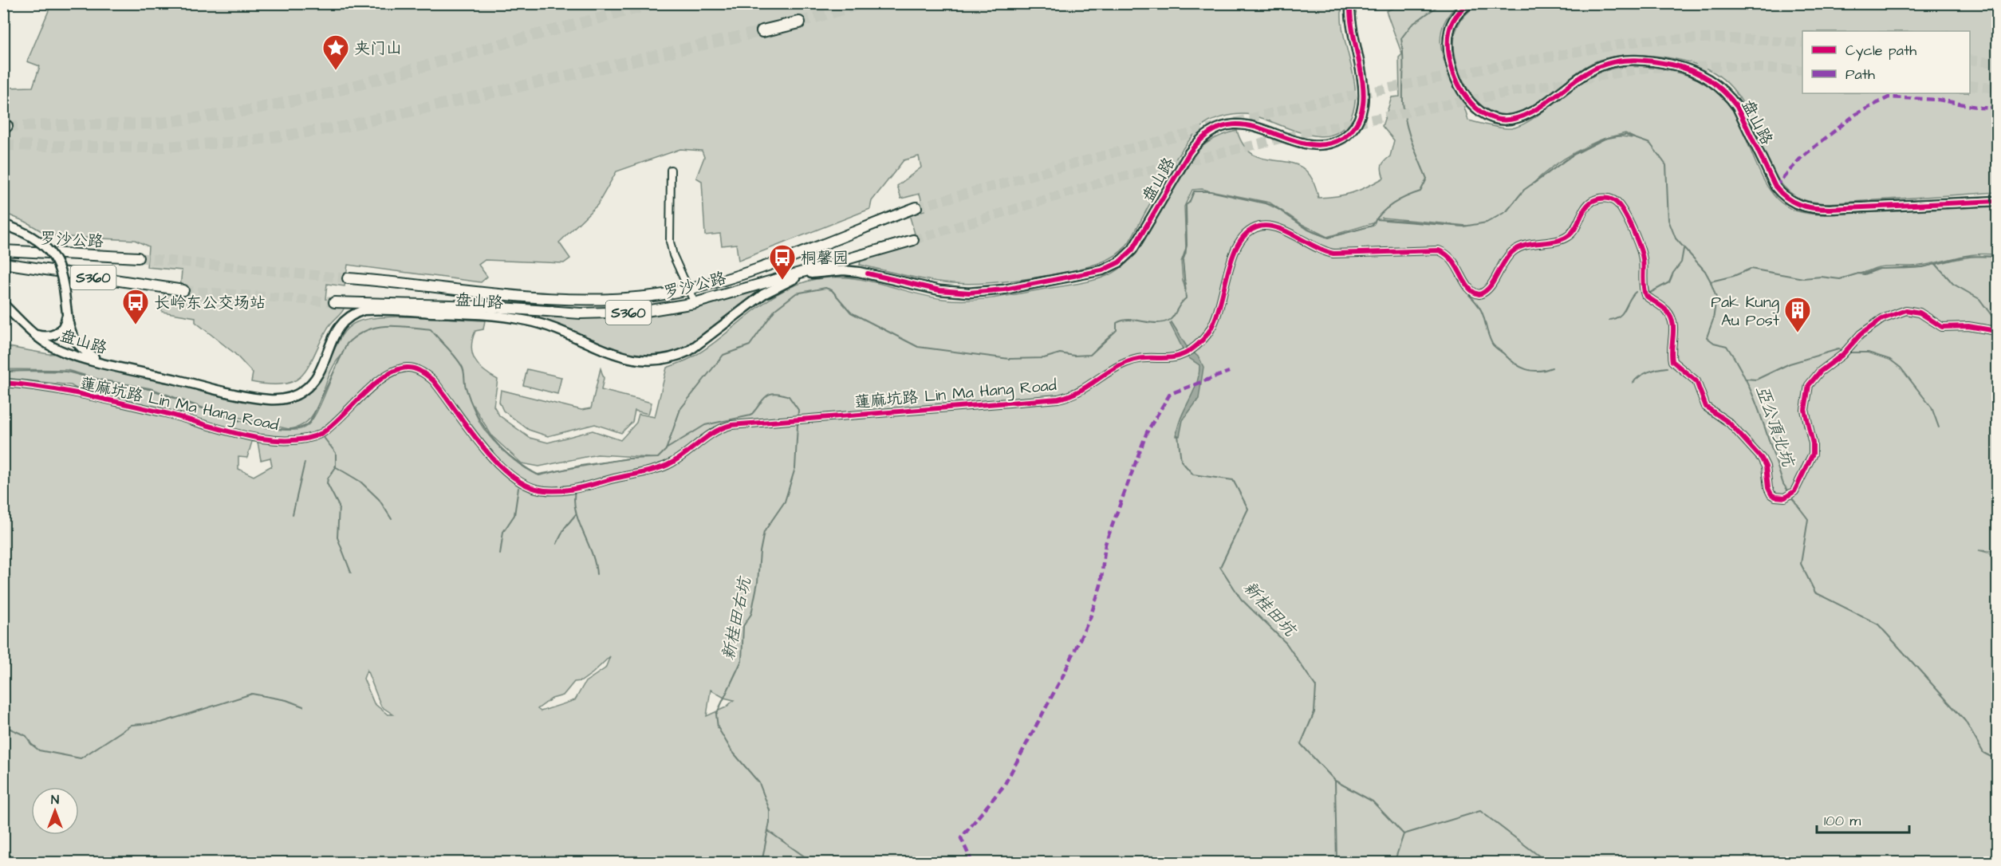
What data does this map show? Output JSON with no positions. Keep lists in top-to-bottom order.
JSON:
{
  "streets": {
    "main road": ["盘山路", "罗沙公路", "S360"],
    "street": ["蓮麻坑路 Lin Ma Hang Road"]
  },
  "water": ["亞公頂北坑", "新桂田坑", "新桂田右坑"],
  "places": {
    "place": ["夹门山"],
    "bus stop": ["桐馨园", "长岭东公交场站"],
    "building": ["Pak Kung Au Post"]
  },
  "legend": ["Cycle path", "Path"],
  "scale_bar": "100 m",
  "north": "top"
}
